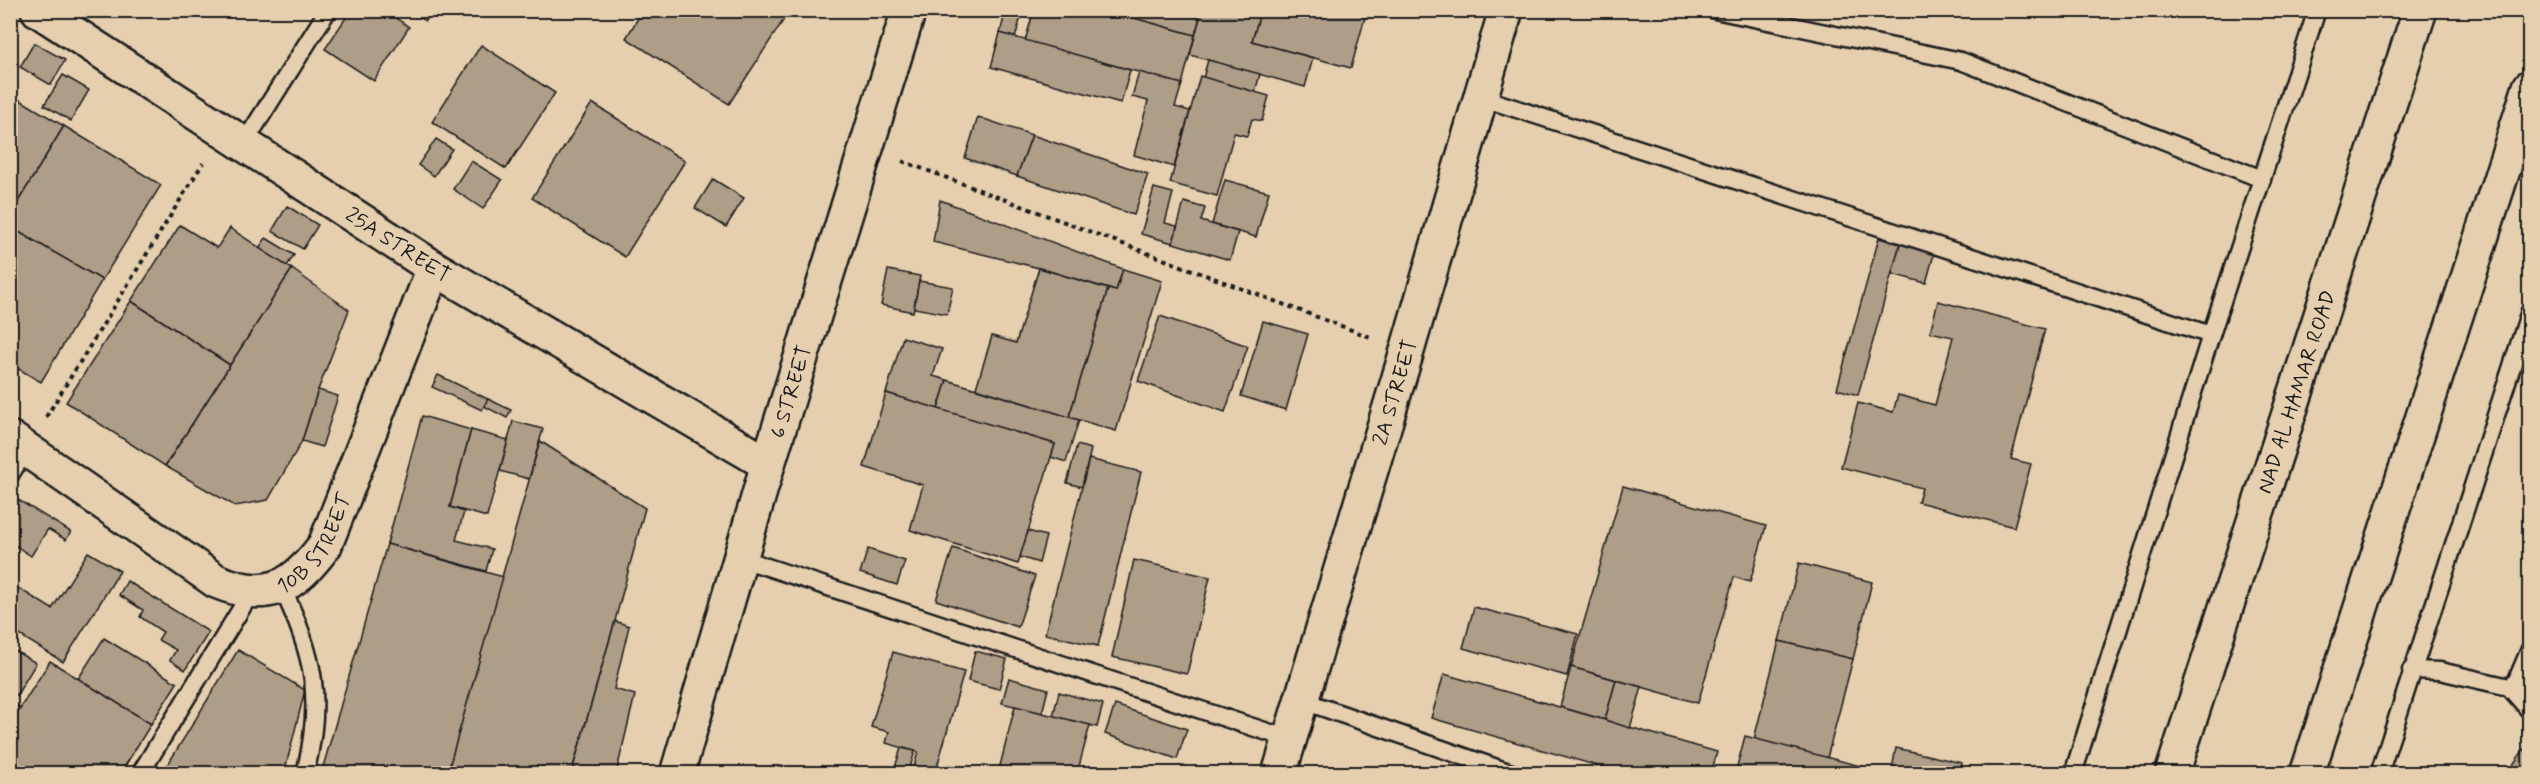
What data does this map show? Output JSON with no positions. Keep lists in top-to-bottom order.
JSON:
{
  "streets": {
    "street": [
      "25A STREET",
      "6 STREET",
      "NAD AL HAMAR ROAD",
      "2A STREET",
      "10B STREET"
    ]
  },
  "crossings": [
    ["25A STREET", "6 STREET"],
    ["25A STREET", "10B STREET"]
  ]
}
